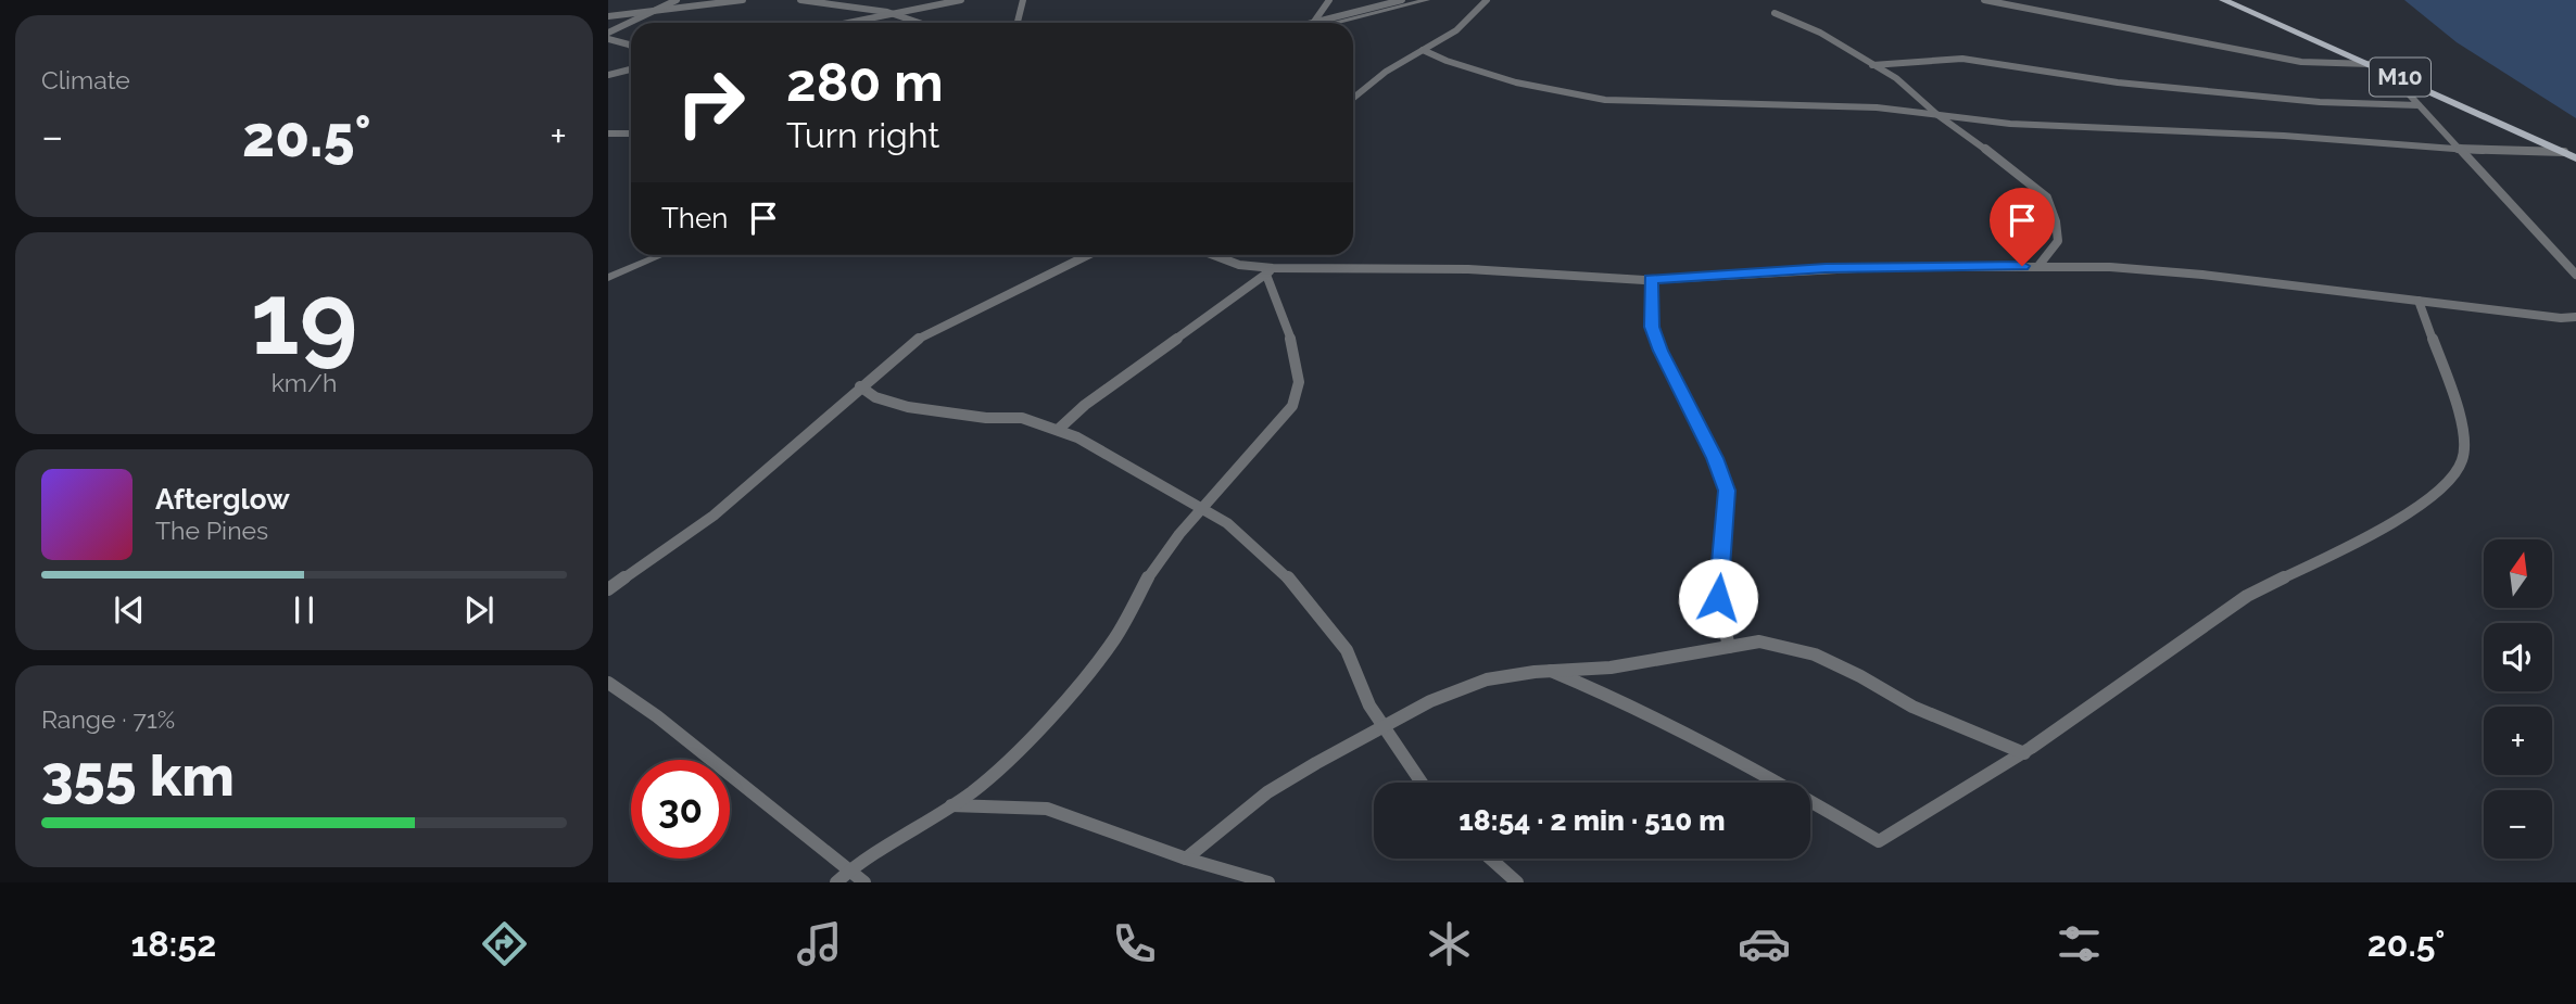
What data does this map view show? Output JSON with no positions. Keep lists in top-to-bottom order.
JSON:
{
  "streets": {
    "main road": ["M10"]
  },
  "north": "top",
  "page": {
    "tile": [
      "Climate",
      ["19", "km/h"],
      ["Range · 71%", "355 km"]
    ],
    "turn": ["280 m", "Turn right"],
    "heat": ["−", "20.5°", "+"],
    "then": "Then",
    "song": ["Afterglow", "The Pines"],
    "map_buttons": ["+", "−"],
    "limit": "30",
    "trip": "18:54 · 2 min · 510 m",
    "tabs": ["18:52", "20.5°"]
  }
}
